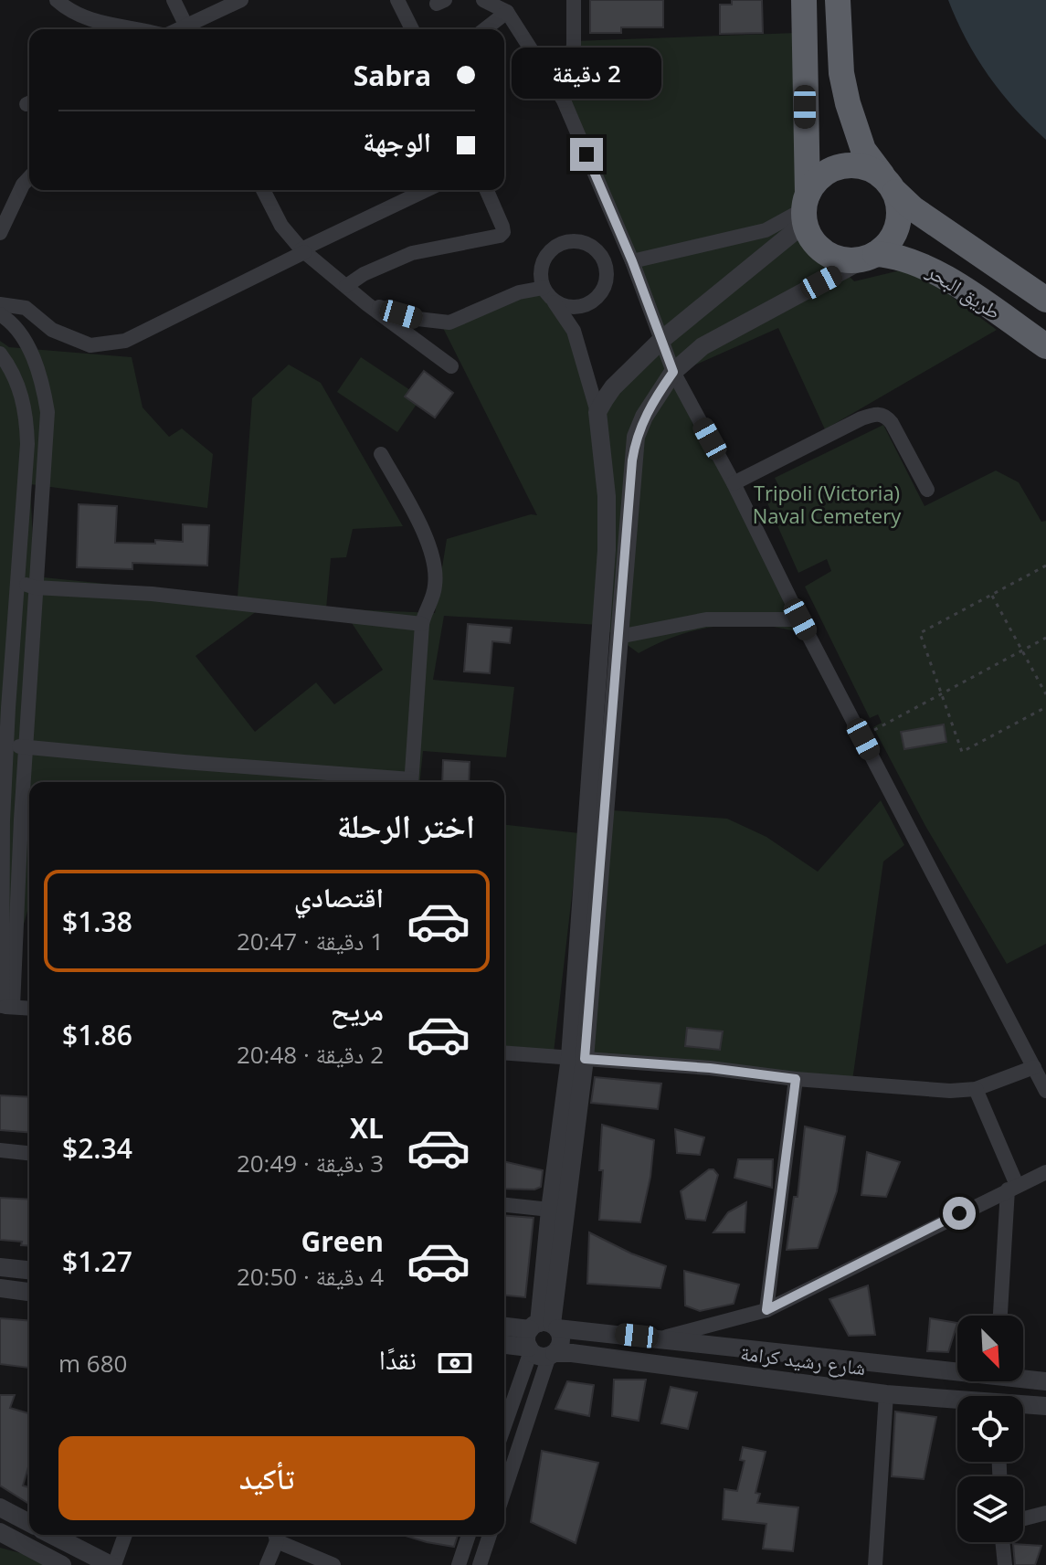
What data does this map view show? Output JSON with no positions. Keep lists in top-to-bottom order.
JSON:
{
  "streets": {
    "highway": ["طريق البحر"],
    "street": ["شارع رشيد كرامة"]
  },
  "parks": ["Tripoli (Victoria) Naval Cemetery"],
  "north": "bottom right",
  "page": {
    "banner": ["Sabra", "الوجهة"],
    "bubble": "2 دقيقة",
    "heading": "اختر الرحلة",
    "list": [
      {
        "name": "اقتصادي",
        "note": "1 دقيقة · 20:47",
        "value": "$1.38"
      },
      {
        "name": "مريح",
        "note": "2 دقيقة · 20:48",
        "value": "$1.86"
      },
      {
        "name": "XL",
        "note": "3 دقيقة · 20:49",
        "value": "$2.34"
      },
      {
        "name": "Green",
        "note": "4 دقيقة · 20:50",
        "value": "$1.27"
      }
    ],
    "pay": ["نقدًا", "680 m"],
    "buttons": "تأكيد"
  }
}
